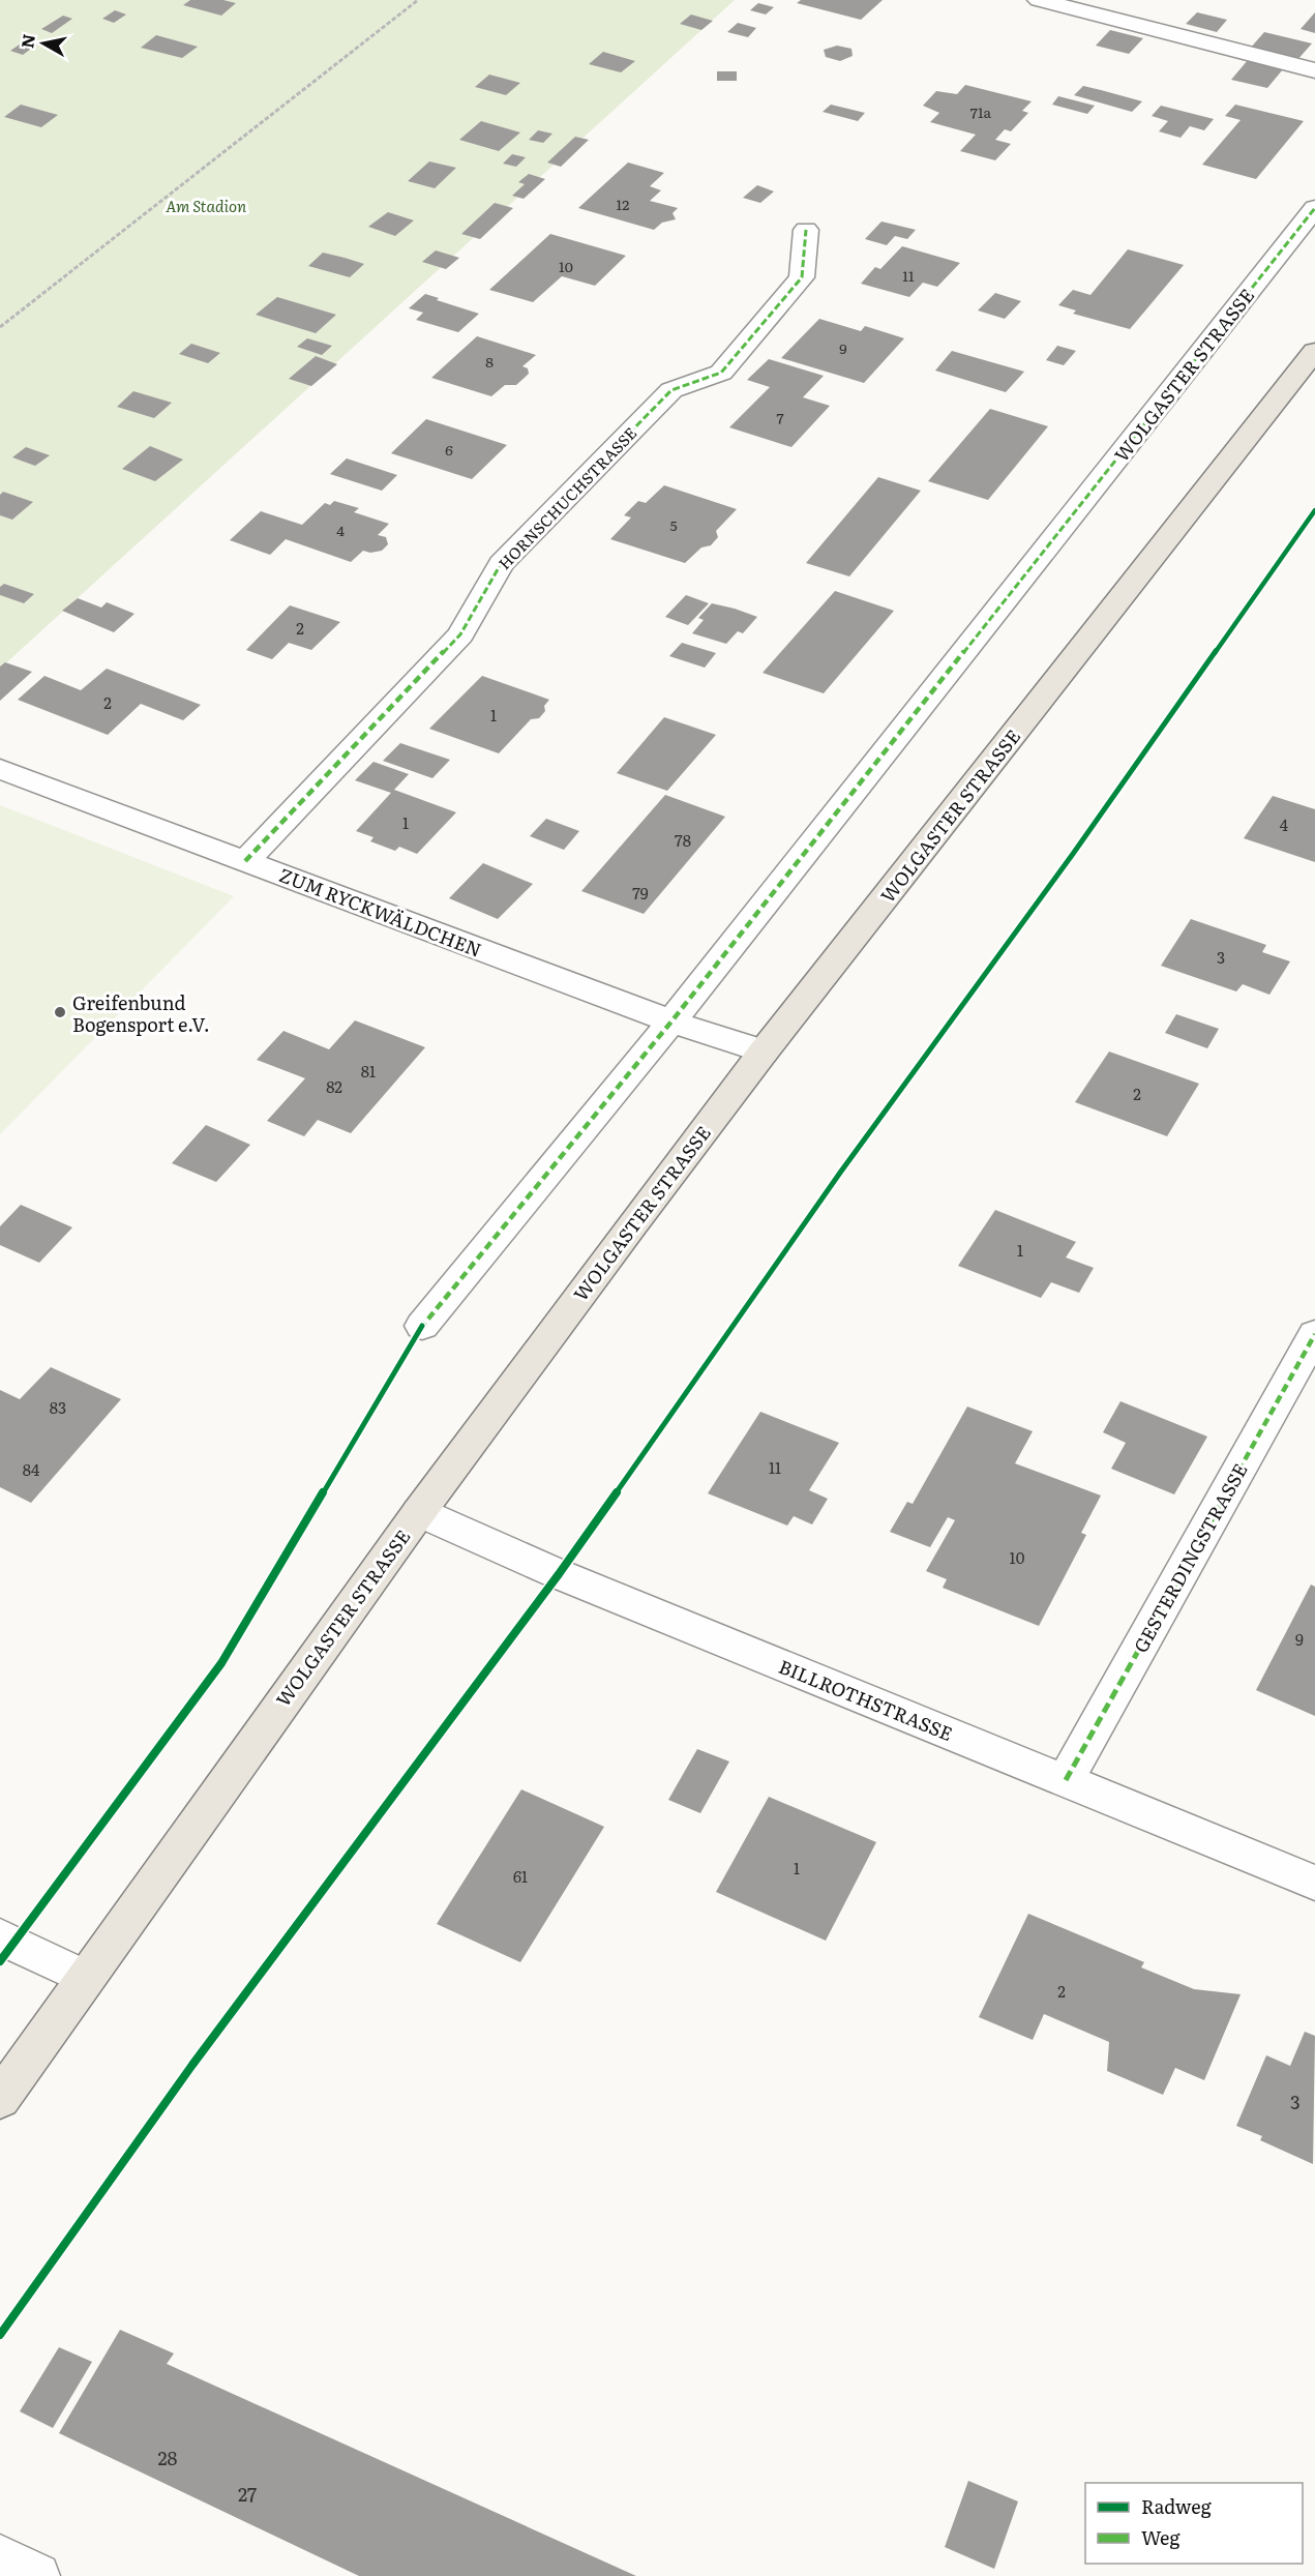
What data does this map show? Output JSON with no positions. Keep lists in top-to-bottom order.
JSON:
{
  "streets": {
    "main road": ["WOLGASTER STRASSE"],
    "street": [
      "HORNSCHUCHSTRASSE",
      "ZUM RYCKWÄLDCHEN",
      "GESTERDINGSTRASSE",
      "BILLROTHSTRASSE"
    ]
  },
  "crossings": [
    ["WOLGASTER STRASSE", "ZUM RYCKWÄLDCHEN"],
    ["WOLGASTER STRASSE", "BILLROTHSTRASSE"],
    ["HORNSCHUCHSTRASSE", "ZUM RYCKWÄLDCHEN"],
    ["GESTERDINGSTRASSE", "BILLROTHSTRASSE"]
  ],
  "parks": ["Am Stadion"],
  "places": ["Greifenbund Bogensport e.V."],
  "house_numbers": [
    "71a",
    "12",
    "10",
    "11",
    "9",
    "8",
    "7",
    "6",
    "5",
    "4",
    "2",
    "2",
    "1",
    "1",
    "4",
    "78",
    "79",
    "3",
    "81",
    "82",
    "2",
    "1",
    "83",
    "11",
    "84",
    "10",
    "9",
    "1",
    "61",
    "2",
    "3",
    "28",
    "27"
  ],
  "legend": ["Radweg", "Weg"],
  "north": "left"
}
